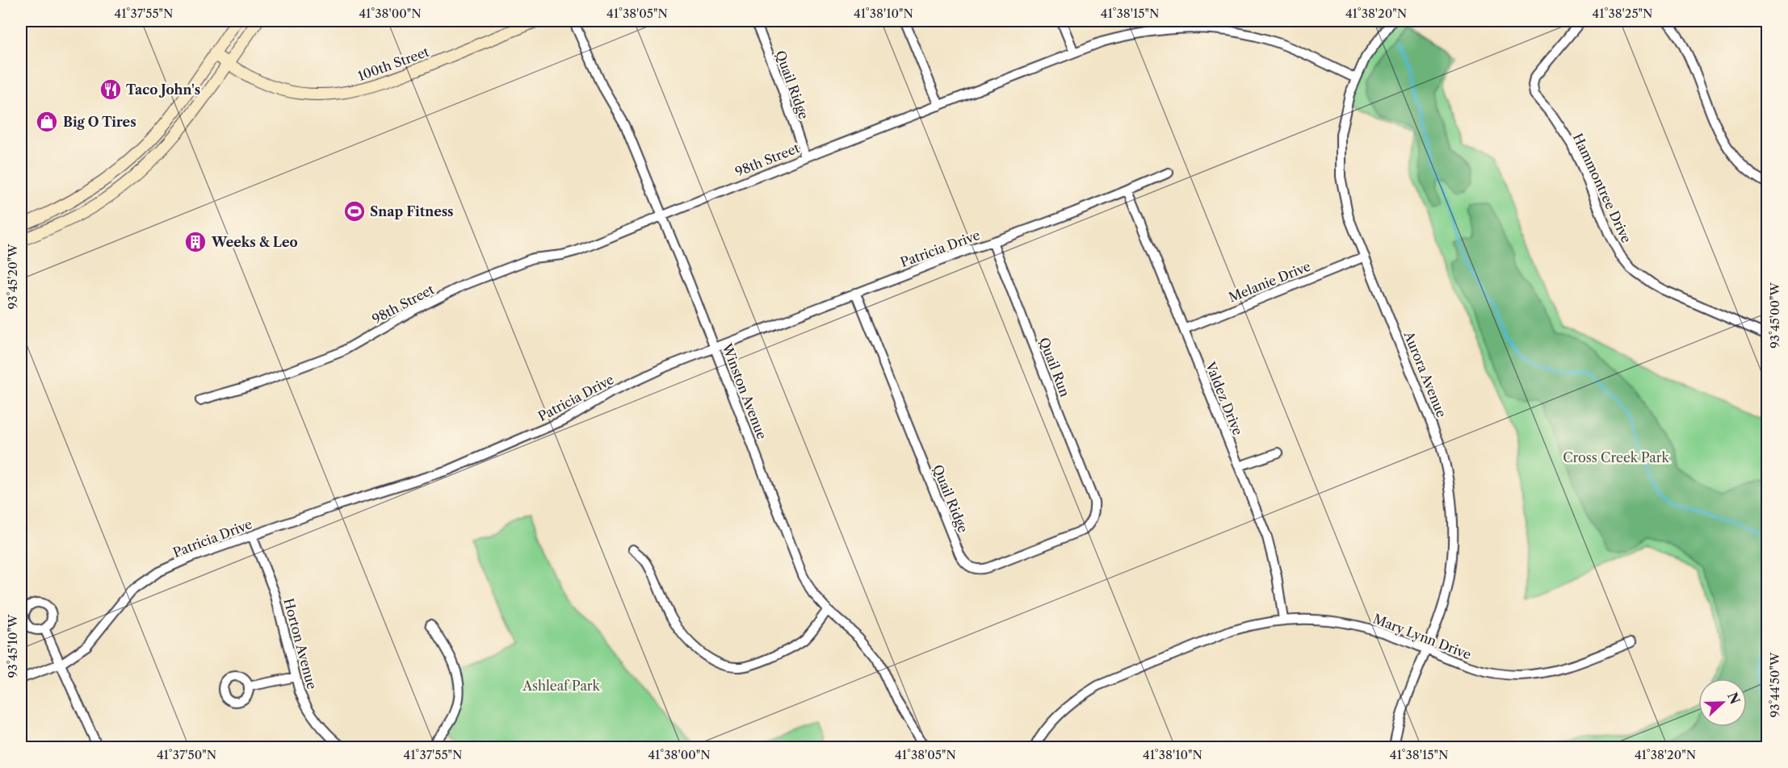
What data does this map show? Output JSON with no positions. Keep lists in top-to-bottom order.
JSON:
{
  "streets": {
    "main road": ["100th Street"],
    "street": [
      "Quail Ridge",
      "98th Street",
      "Hammontree Drive",
      "Patricia Drive",
      "Melanie Drive",
      "Quail Run",
      "Aurora Avenue",
      "Winston Avenue",
      "Valdez Drive",
      "Mary Lynn Drive",
      "Horton Avenue"
    ]
  },
  "crossings": [
    ["Quail Ridge", "98th Street"],
    ["Quail Ridge", "Patricia Drive"],
    ["Quail Ridge", "Quail Run"],
    ["98th Street", "Aurora Avenue"],
    ["98th Street", "Winston Avenue"],
    ["Patricia Drive", "Quail Run"],
    ["Patricia Drive", "Winston Avenue"],
    ["Patricia Drive", "Valdez Drive"],
    ["Patricia Drive", "Horton Avenue"],
    ["Melanie Drive", "Aurora Avenue"],
    ["Melanie Drive", "Valdez Drive"],
    ["Aurora Avenue", "Mary Lynn Drive"],
    ["Valdez Drive", "Mary Lynn Drive"]
  ],
  "parks": ["Cross Creek Park", "Ashleaf Park"],
  "places": {
    "restaurant": ["Taco John's"],
    "shop": ["Big O Tires"],
    "sports": ["Snap Fitness"],
    "building": ["Weeks & Leo"]
  },
  "north": "right",
  "coordinates": [
    "41°37'55\"N",
    "41°38'00\"N",
    "41°38'05\"N",
    "41°38'10\"N",
    "41°38'15\"N",
    "41°38'20\"N",
    "41°38'25\"N",
    "93°45'20\"W",
    "93°45'00\"W",
    "93°45'10\"W",
    "93°44'50\"W",
    "41°37'50\"N"
  ]
}
